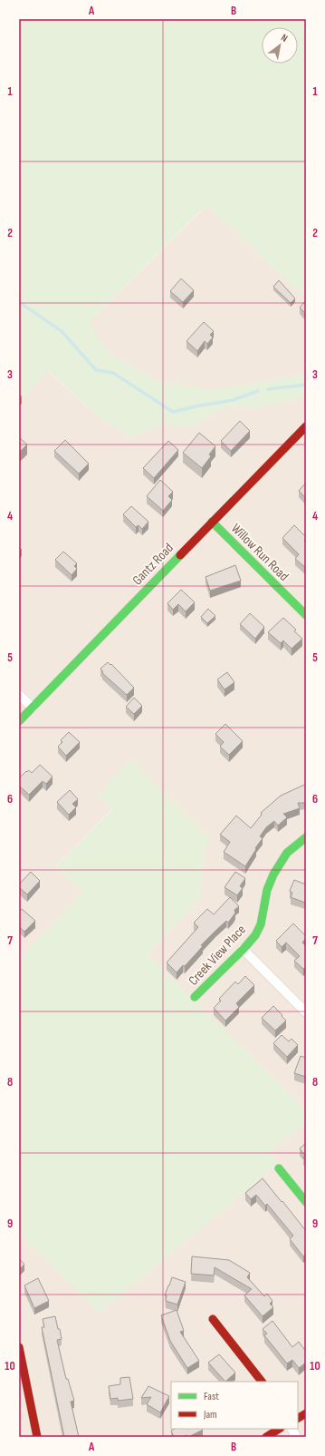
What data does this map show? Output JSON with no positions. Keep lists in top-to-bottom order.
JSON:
{
  "streets": {
    "street": ["Willow Run Road", "Gantz Road", "Creek View Place"]
  },
  "crossings": [
    ["Willow Run Road", "Gantz Road"]
  ],
  "legend": ["Fast", "Jam"],
  "north": "top right",
  "grid": {
    "columns": ["A", "B"],
    "rows": [
      "1",
      "2",
      "3",
      "4",
      "5",
      "6",
      "7",
      "8",
      "9",
      "10"
    ]
  }
}
